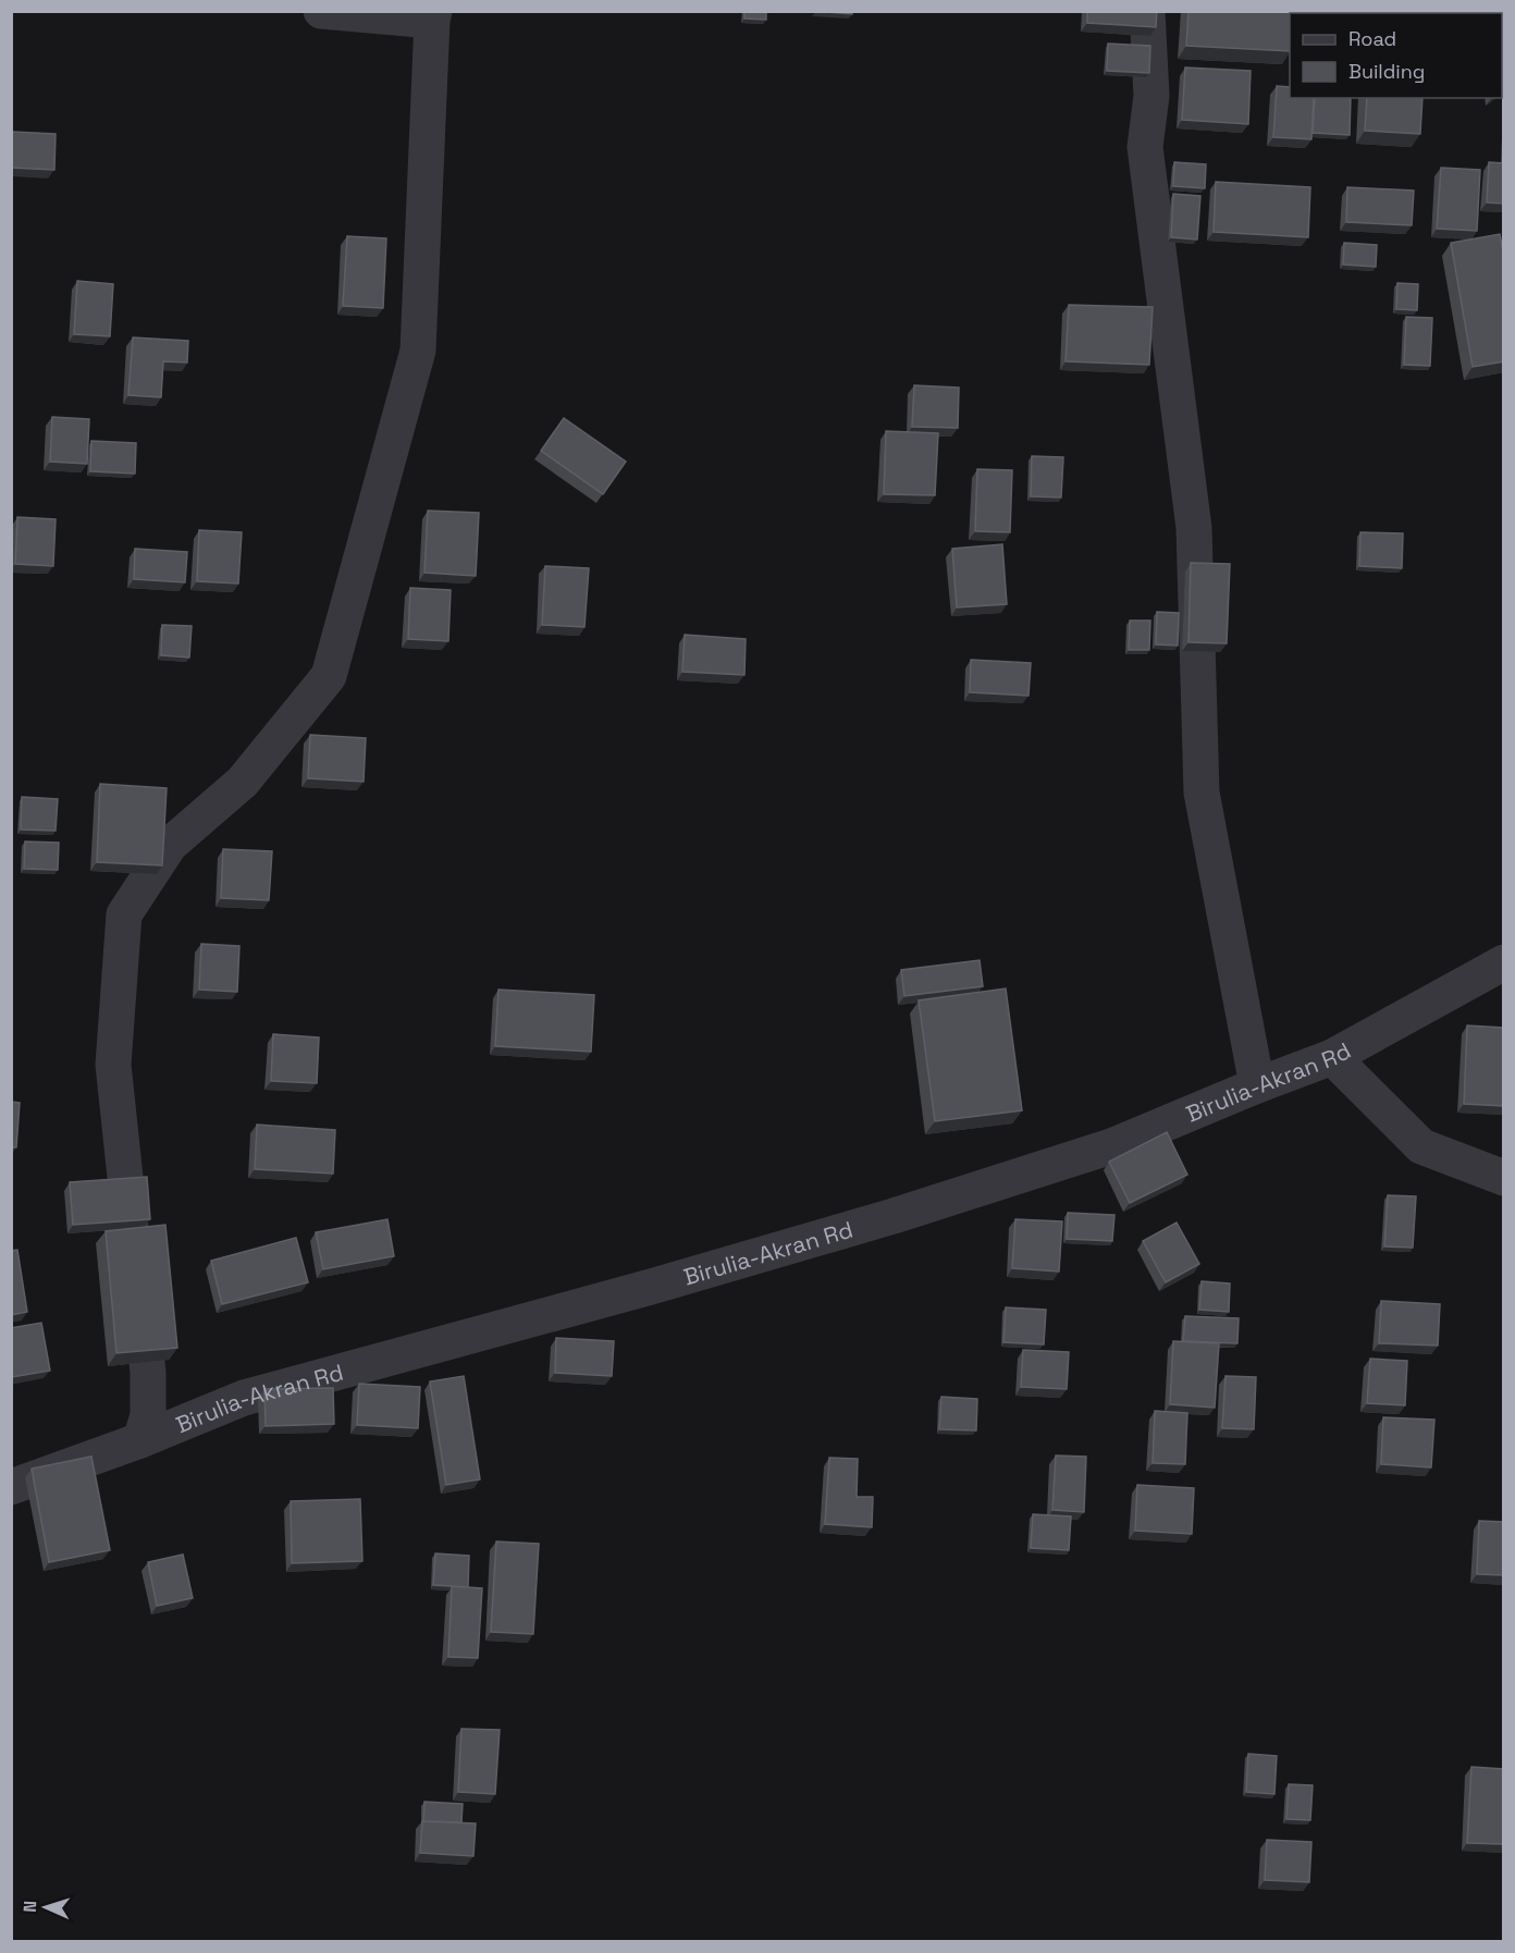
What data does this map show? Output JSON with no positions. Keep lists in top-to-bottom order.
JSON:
{
  "streets": {
    "street": ["Birulia-Akran Rd"]
  },
  "legend": ["Road", "Building"],
  "north": "left"
}
